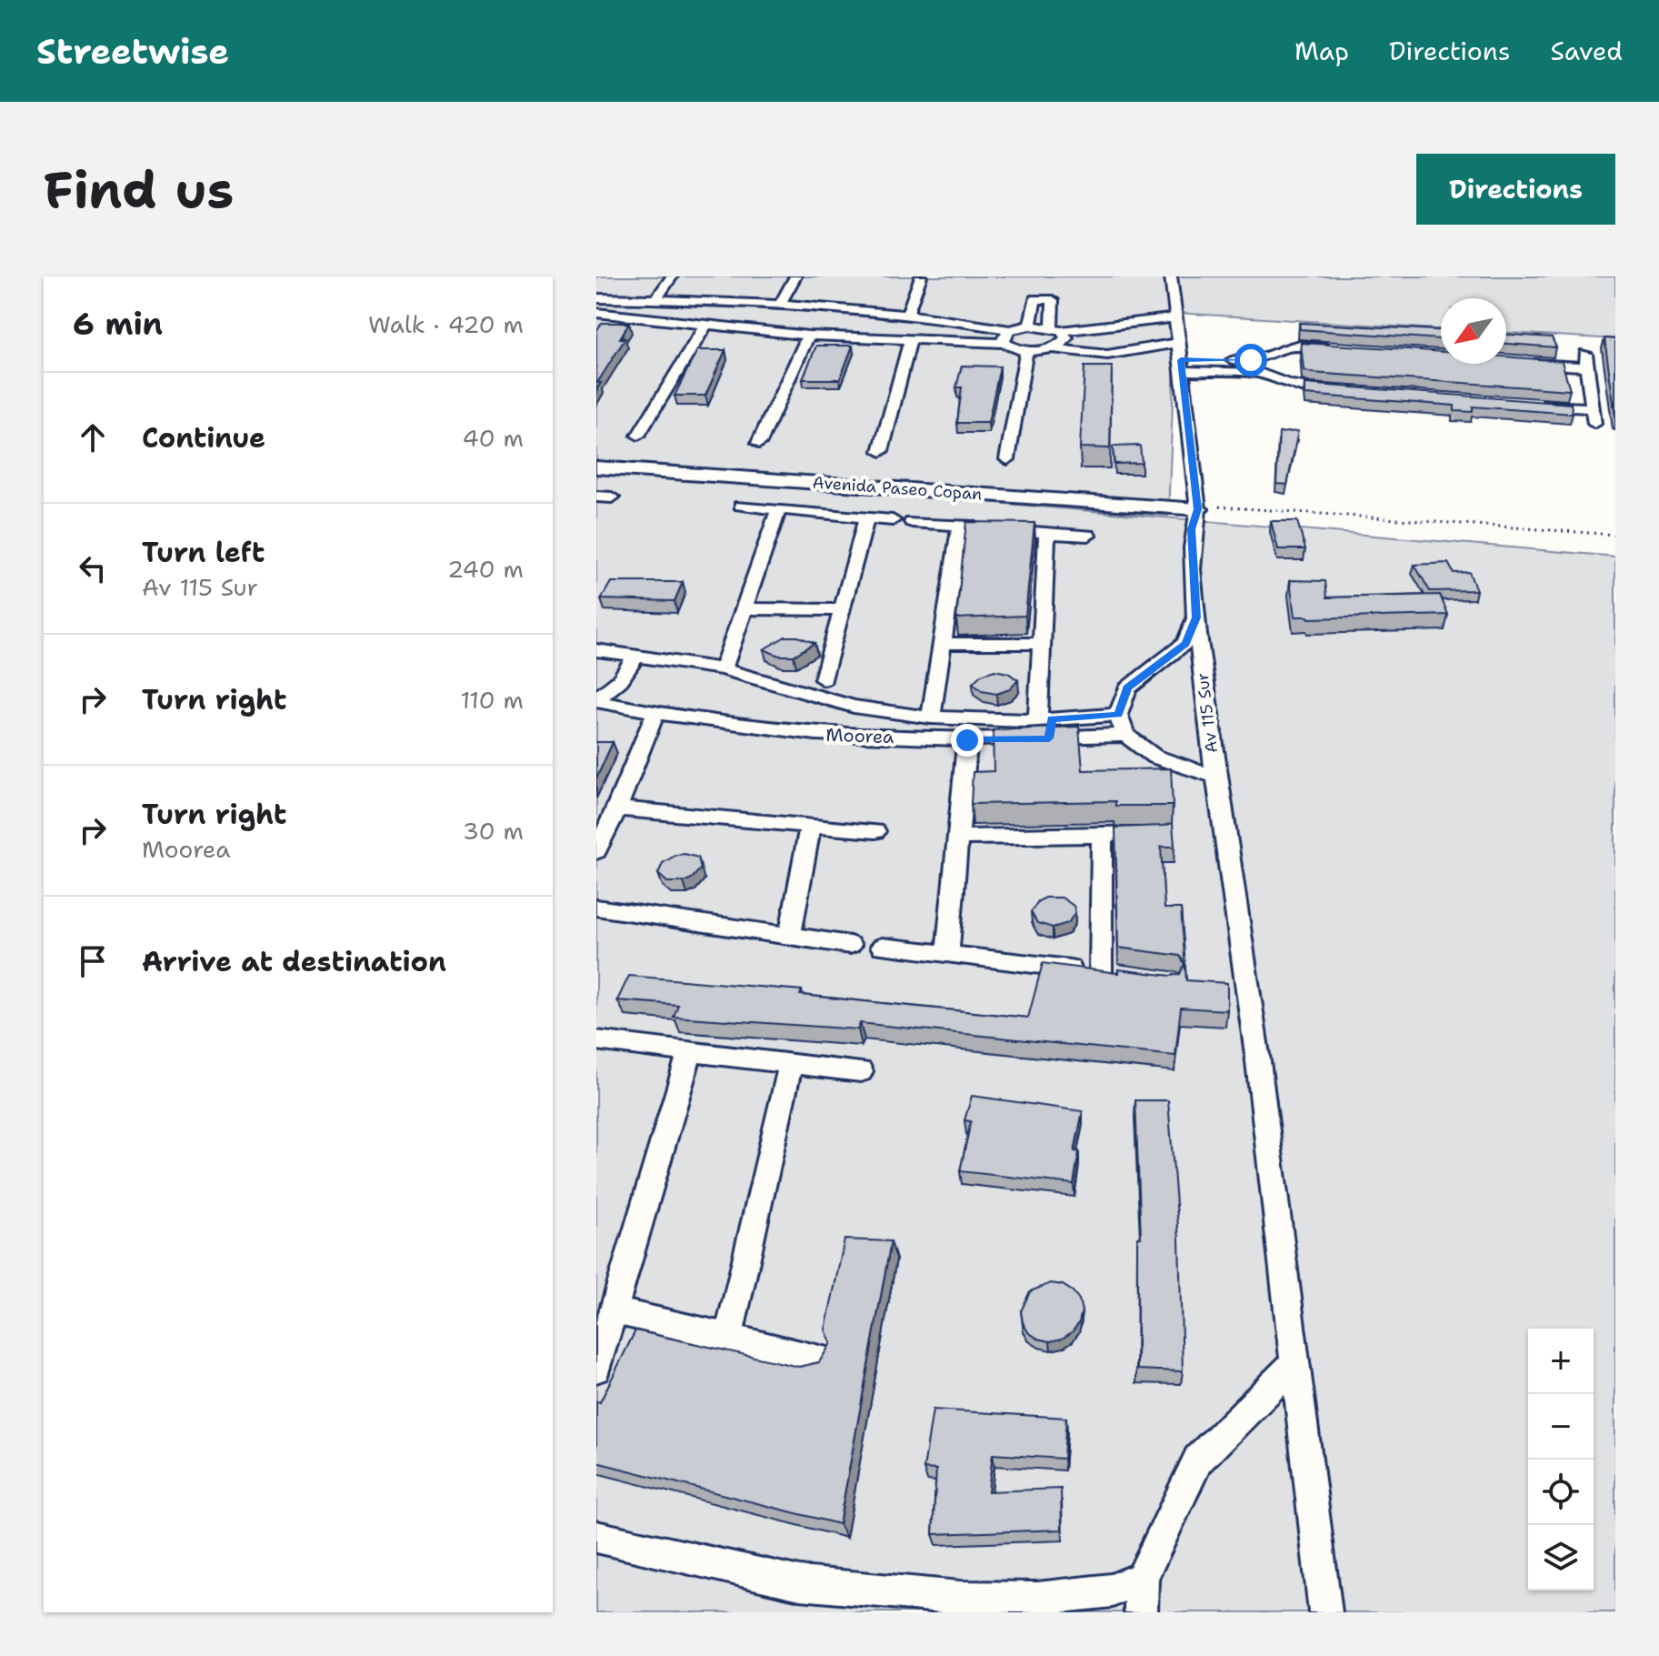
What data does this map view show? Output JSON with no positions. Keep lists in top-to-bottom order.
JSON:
{
  "streets": {
    "main road": ["Avenida Paseo Copan"],
    "street": ["Av 115 Sur", "Moorea"]
  },
  "crossings": [
    ["Avenida Paseo Copan", "Av 115 Sur"]
  ],
  "north": "bottom left",
  "page": {
    "header": "Streetwise",
    "nav": ["Map", "Directions", "Saved"],
    "buttons": "Directions",
    "title": "Find us",
    "heading": ["6 min", "Walk · 420 m"],
    "list": [
      ["Continue", "40 m"],
      ["Turn left", "Av 115 Sur", "240 m"],
      ["Turn right", "110 m"],
      ["Turn right", "Moorea", "30 m"],
      "Arrive at destination"
    ],
    "map_buttons": ["+", "−"]
  }
}
